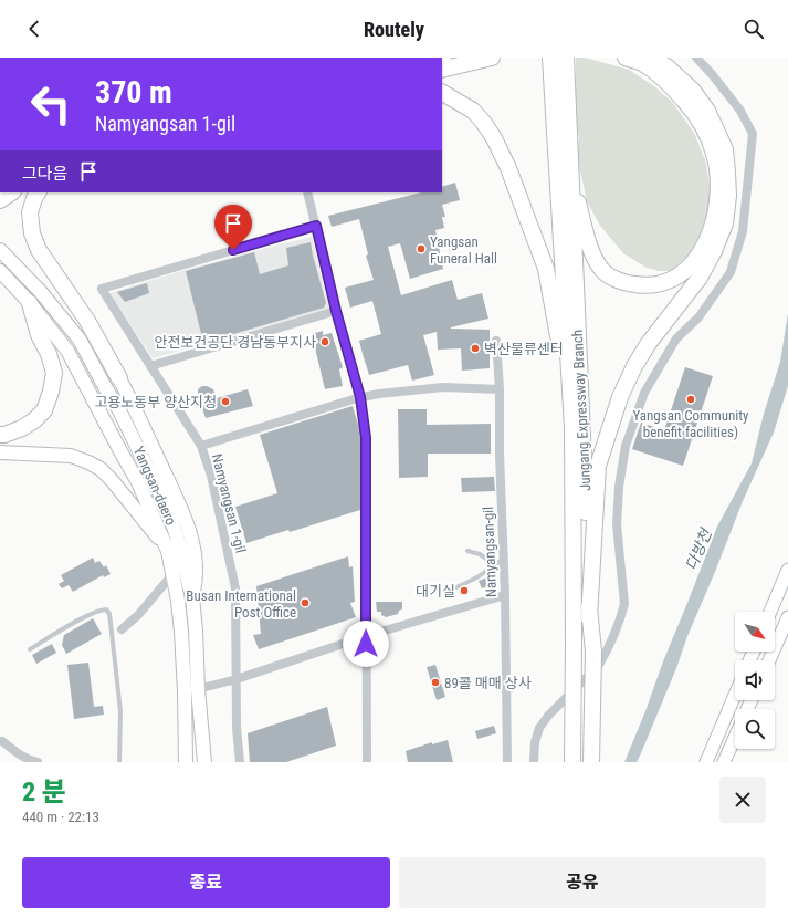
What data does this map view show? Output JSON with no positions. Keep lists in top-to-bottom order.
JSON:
{
  "streets": {
    "highway": ["Jungang Expressway Branch"],
    "main road": ["Yangsan-daero"],
    "street": ["Namyangsan 1-gil", "Namyangsan-gil"]
  },
  "water": ["다방천"],
  "places": [
    "Yangsan Funeral Hall",
    "안전보건공단 경남동부지사",
    "벽산물류센터",
    "Yangsan Community benefit facilities)",
    "고용노동부 양산지청",
    "대기실",
    "Busan International Post Office",
    "89콜 매매 상사"
  ],
  "north": "bottom right",
  "page": {
    "header": "Routely",
    "turn": ["370 m", "Namyangsan 1-gil"],
    "then": "그다음",
    "heading": ["2 분", "440 m · 22:13"],
    "buttons": ["종료", "공유"]
  }
}
